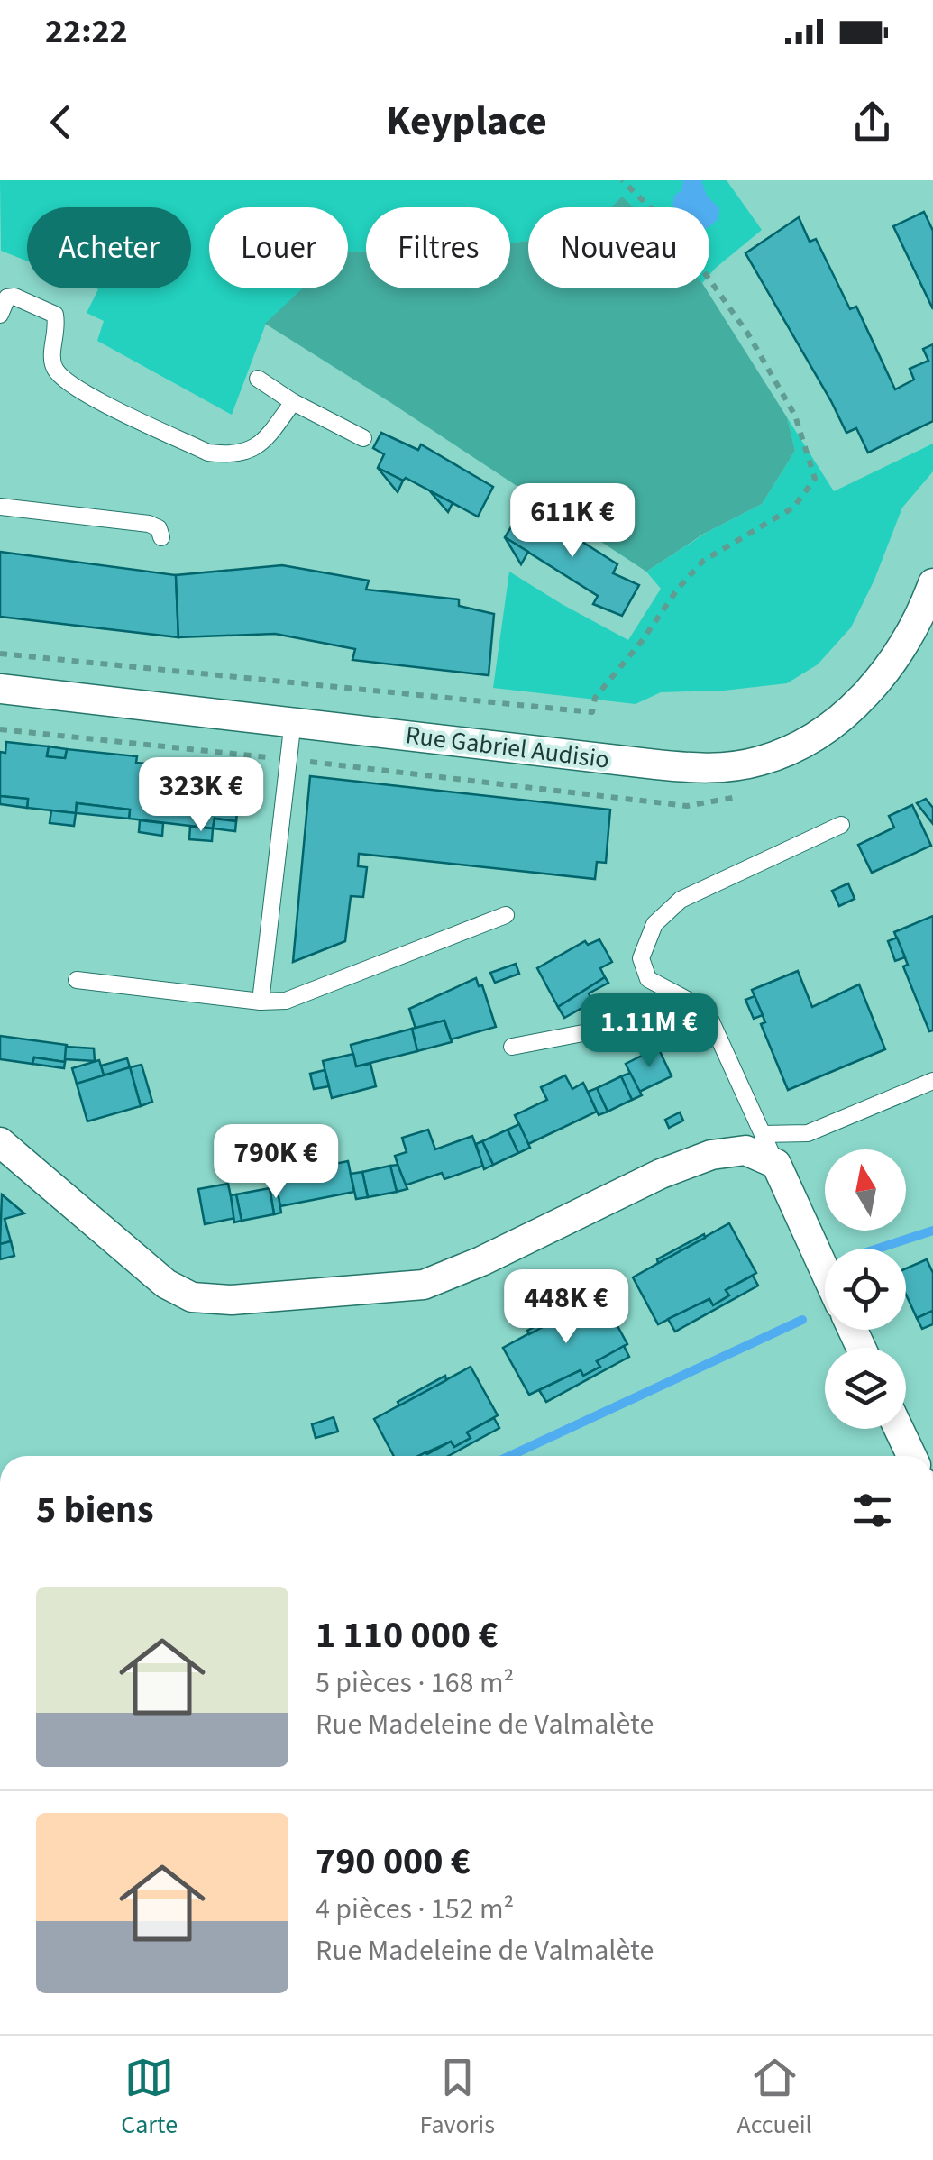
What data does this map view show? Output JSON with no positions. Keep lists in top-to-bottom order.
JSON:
{
  "streets": {
    "street": ["Rue Gabriel Audisio"]
  },
  "north": "top",
  "page": {
    "status": "22:22",
    "header": "Keyplace",
    "chip": [
      "Acheter",
      "Louer",
      "Filtres",
      "Nouveau"
    ],
    "price": [
      "611K €",
      "323K €",
      "1.11M €",
      "790K €",
      "448K €"
    ],
    "heading": "5 biens",
    "list": [
      {
        "name": "1 110 000 €",
        "note": "5 pièces · 168 m² · Rue Madeleine de Valmalète"
      },
      {
        "name": "790 000 €",
        "note": "4 pièces · 152 m² · Rue Madeleine de Valmalète"
      }
    ],
    "tabs": ["Carte", "Favoris", "Accueil"]
  }
}
